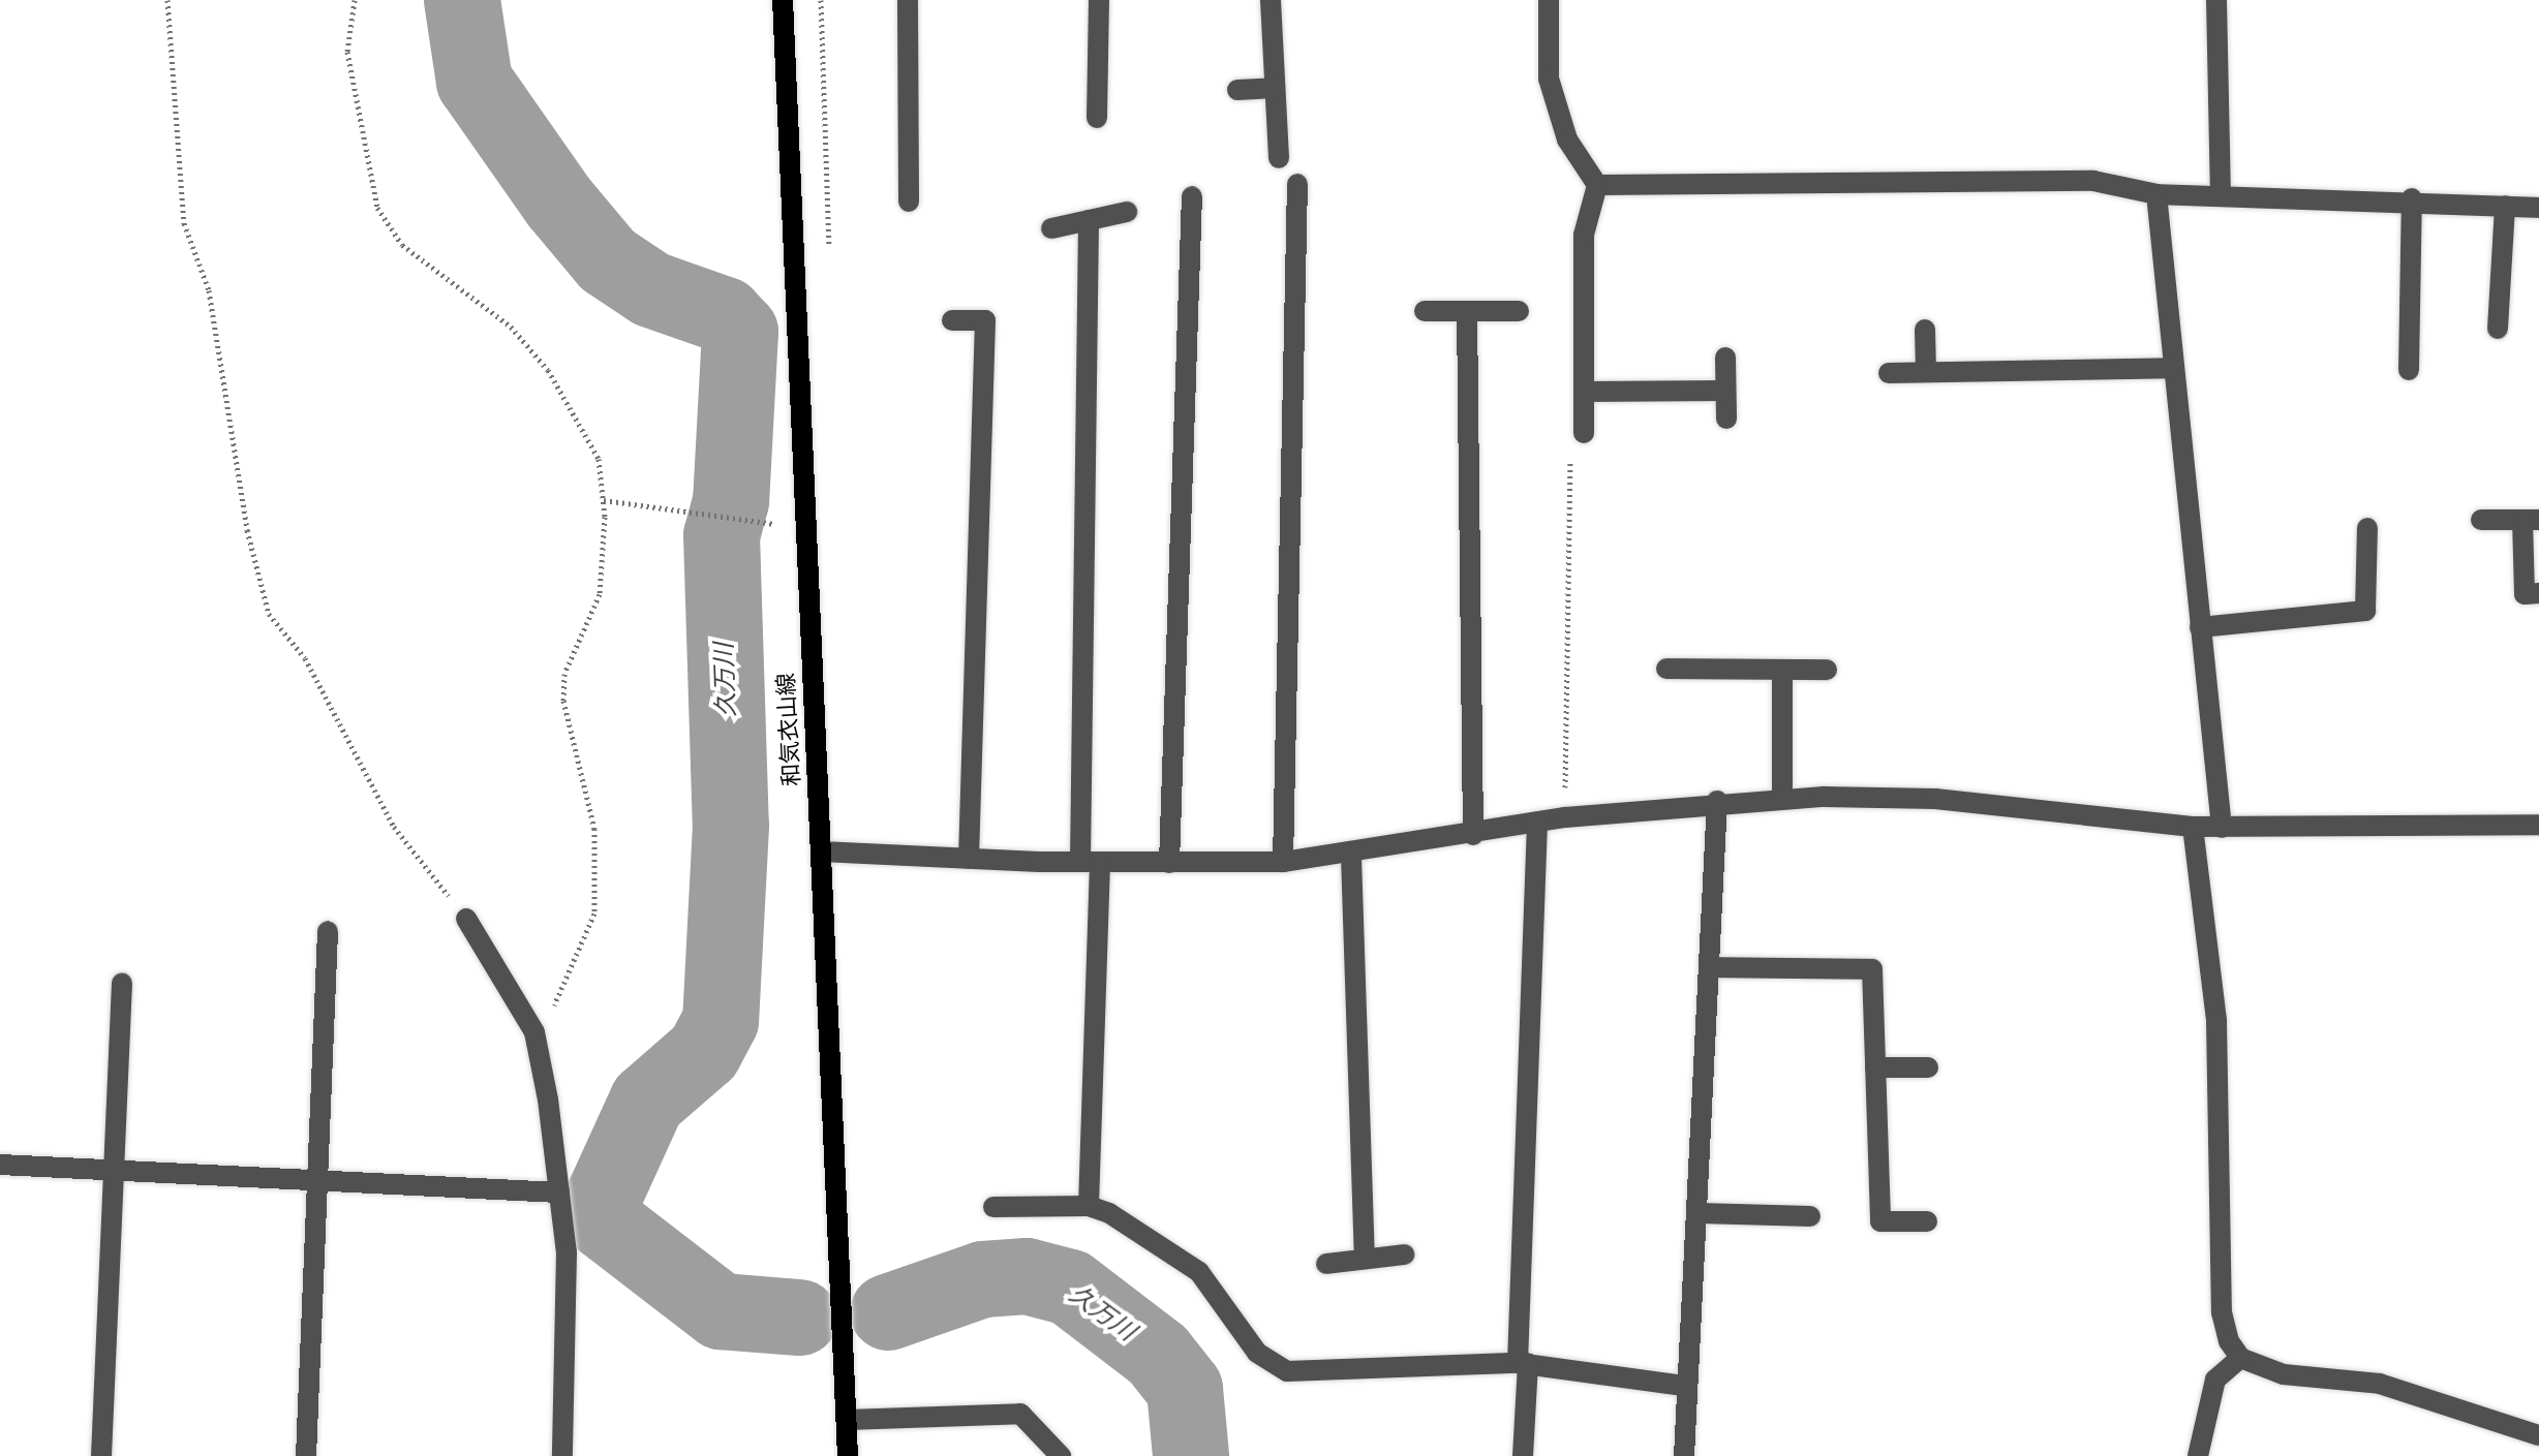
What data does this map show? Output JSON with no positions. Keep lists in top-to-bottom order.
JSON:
{
  "streets": {
    "main road": ["和気衣山線"]
  },
  "water": ["久万川"]
}
